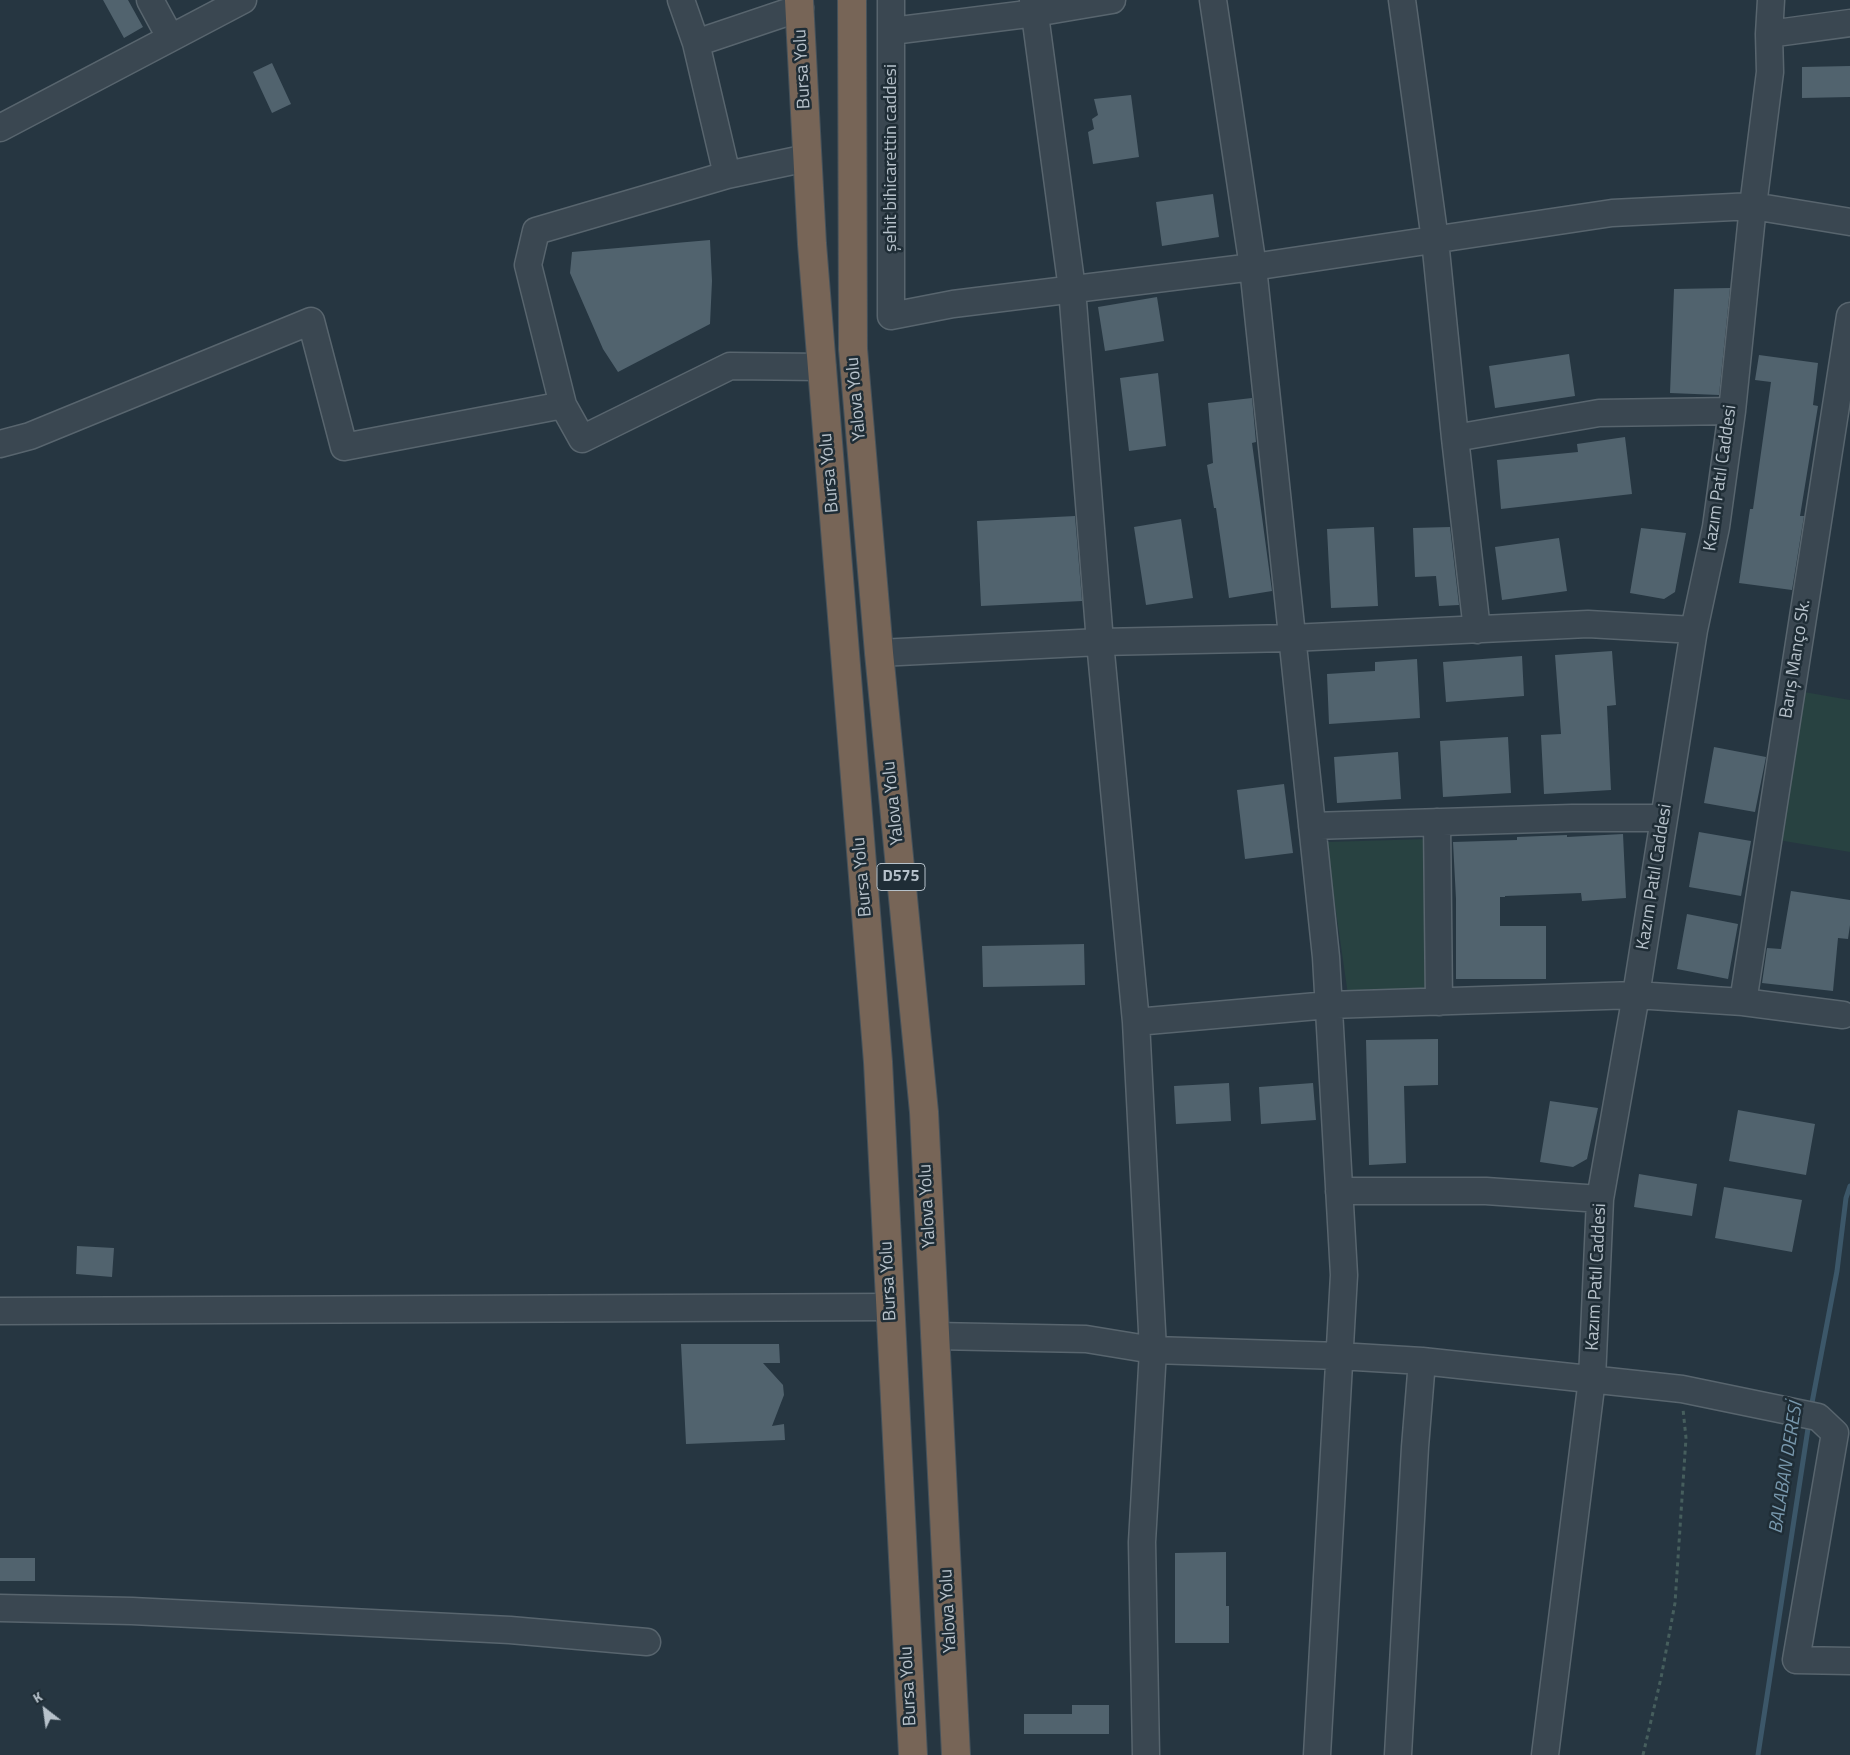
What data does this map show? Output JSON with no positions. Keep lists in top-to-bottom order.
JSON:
{
  "streets": {
    "highway": ["Bursa Yolu", "Yalova Yolu", "D575"],
    "street": ["şehit bihicarettin caddesi", "Kazım Patıl Caddesi", "Barış Manço Sk."]
  },
  "water": ["BALABAN DERESİ"],
  "north": "top left"
}
